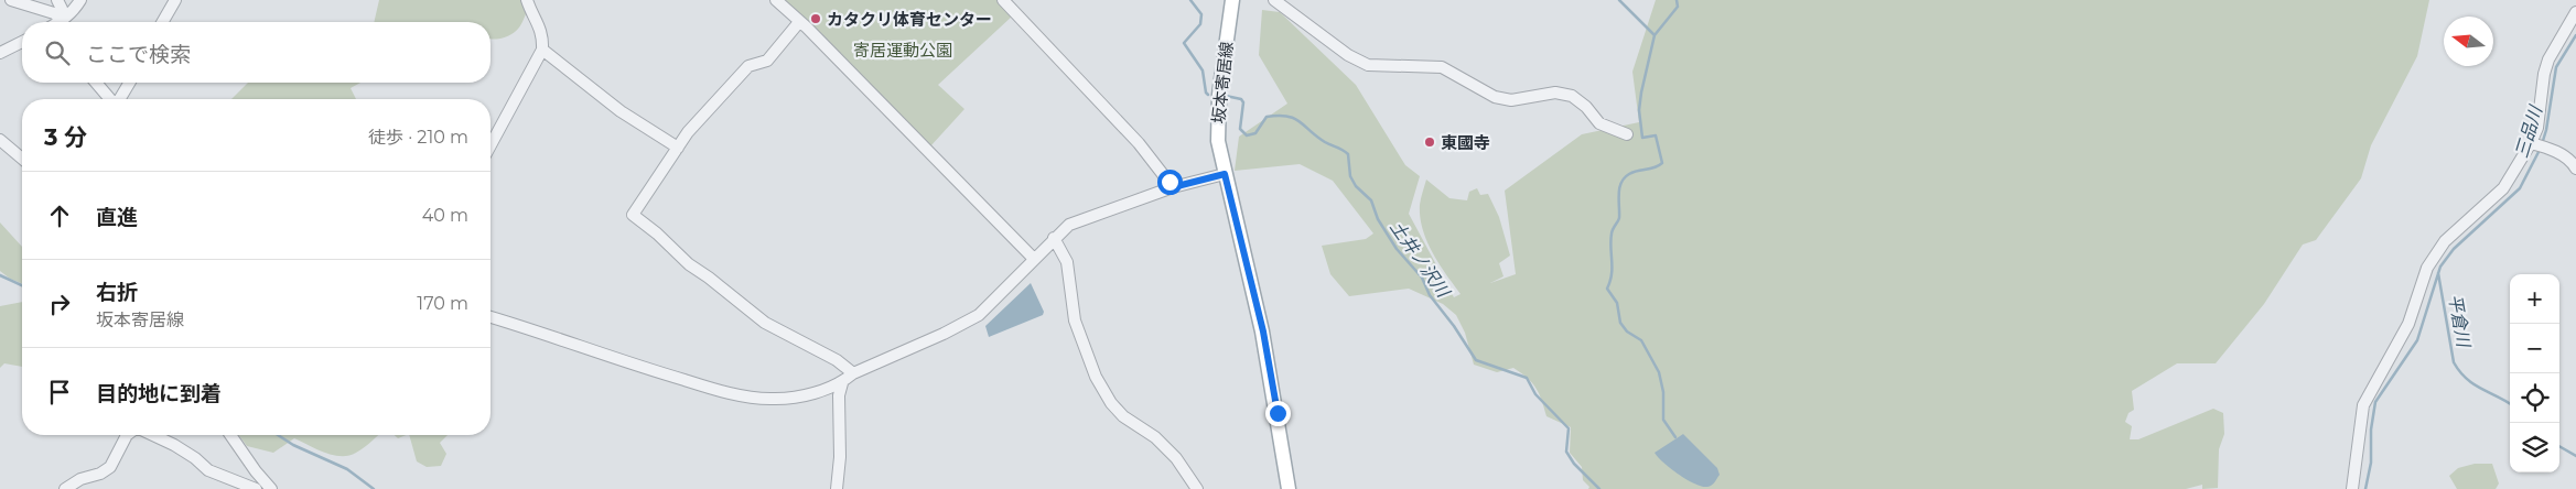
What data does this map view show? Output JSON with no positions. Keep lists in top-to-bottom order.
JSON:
{
  "streets": {
    "main road": ["坂本寄居線"]
  },
  "water": ["三品川", "土井ノ沢川", "平倉川"],
  "parks": ["寄居運動公園"],
  "places": ["カタクリ体育センター", "東國寺"],
  "north": "left",
  "page": {
    "search": "ここで検索",
    "heading": ["3 分", "徒歩 · 210 m"],
    "list": [
      ["直進", "40 m"],
      ["右折", "坂本寄居線", "170 m"],
      "目的地に到着"
    ],
    "map_buttons": ["+", "−"]
  }
}
